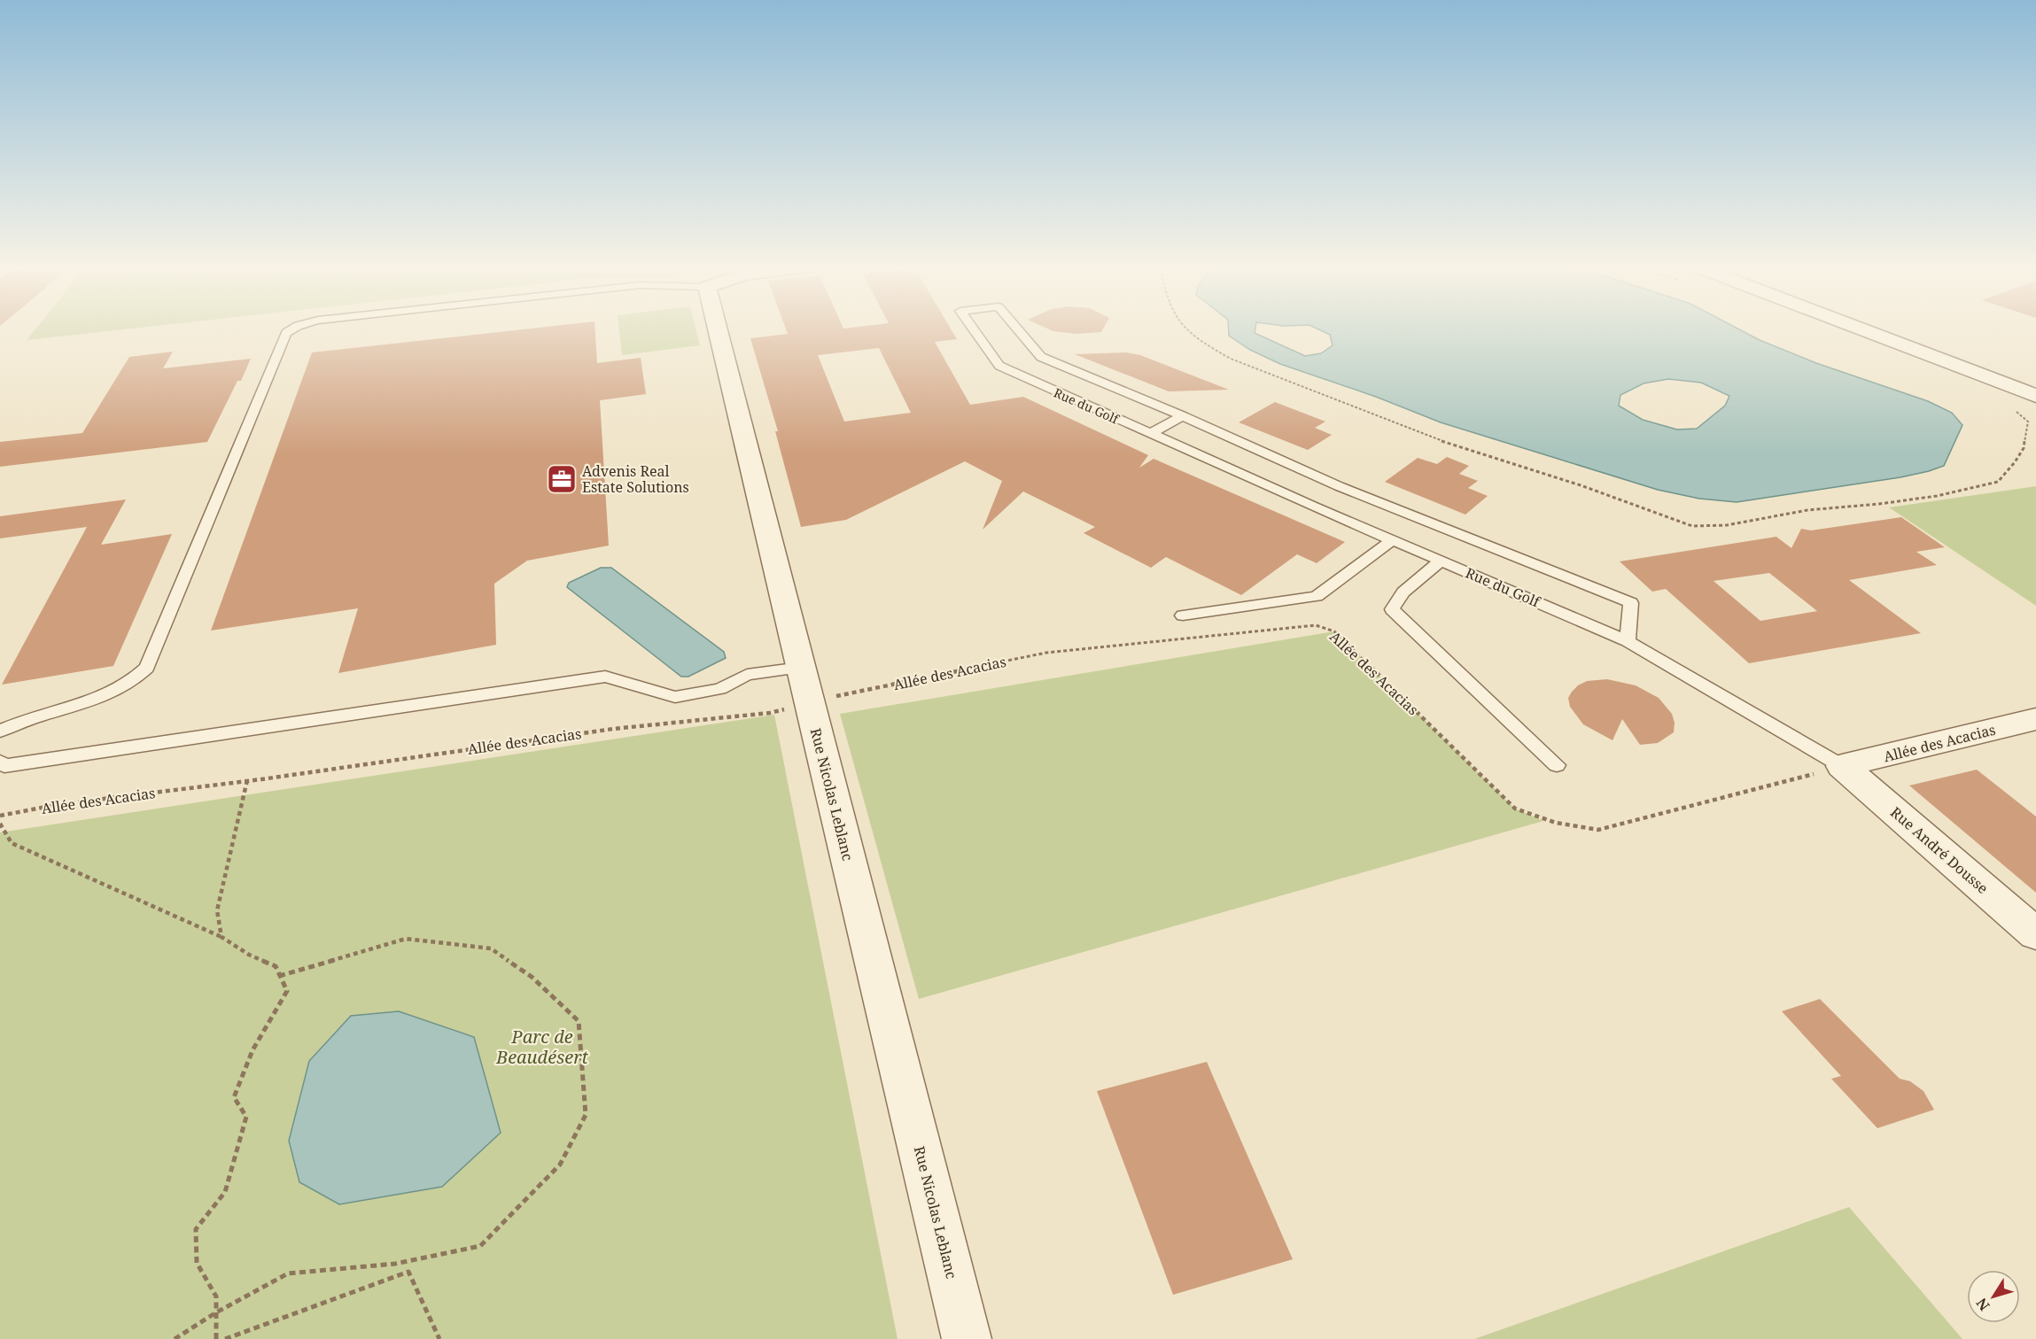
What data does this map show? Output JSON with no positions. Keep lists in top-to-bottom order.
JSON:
{
  "streets": {
    "street": ["Allée des Acacias", "Rue Nicolas Leblanc", "Rue André Dousse"],
    "lane": ["Rue du Golf"]
  },
  "crossings": [
    ["Rue du Golf", "Allée des Acacias"],
    ["Rue du Golf", "Rue André Dousse"],
    ["Allée des Acacias", "Rue Nicolas Leblanc"],
    ["Allée des Acacias", "Rue André Dousse"]
  ],
  "parks": ["Parc de Beaudésert"],
  "places": {
    "office": ["Advenis Real Estate Solutions"]
  },
  "north": "bottom left"
}
